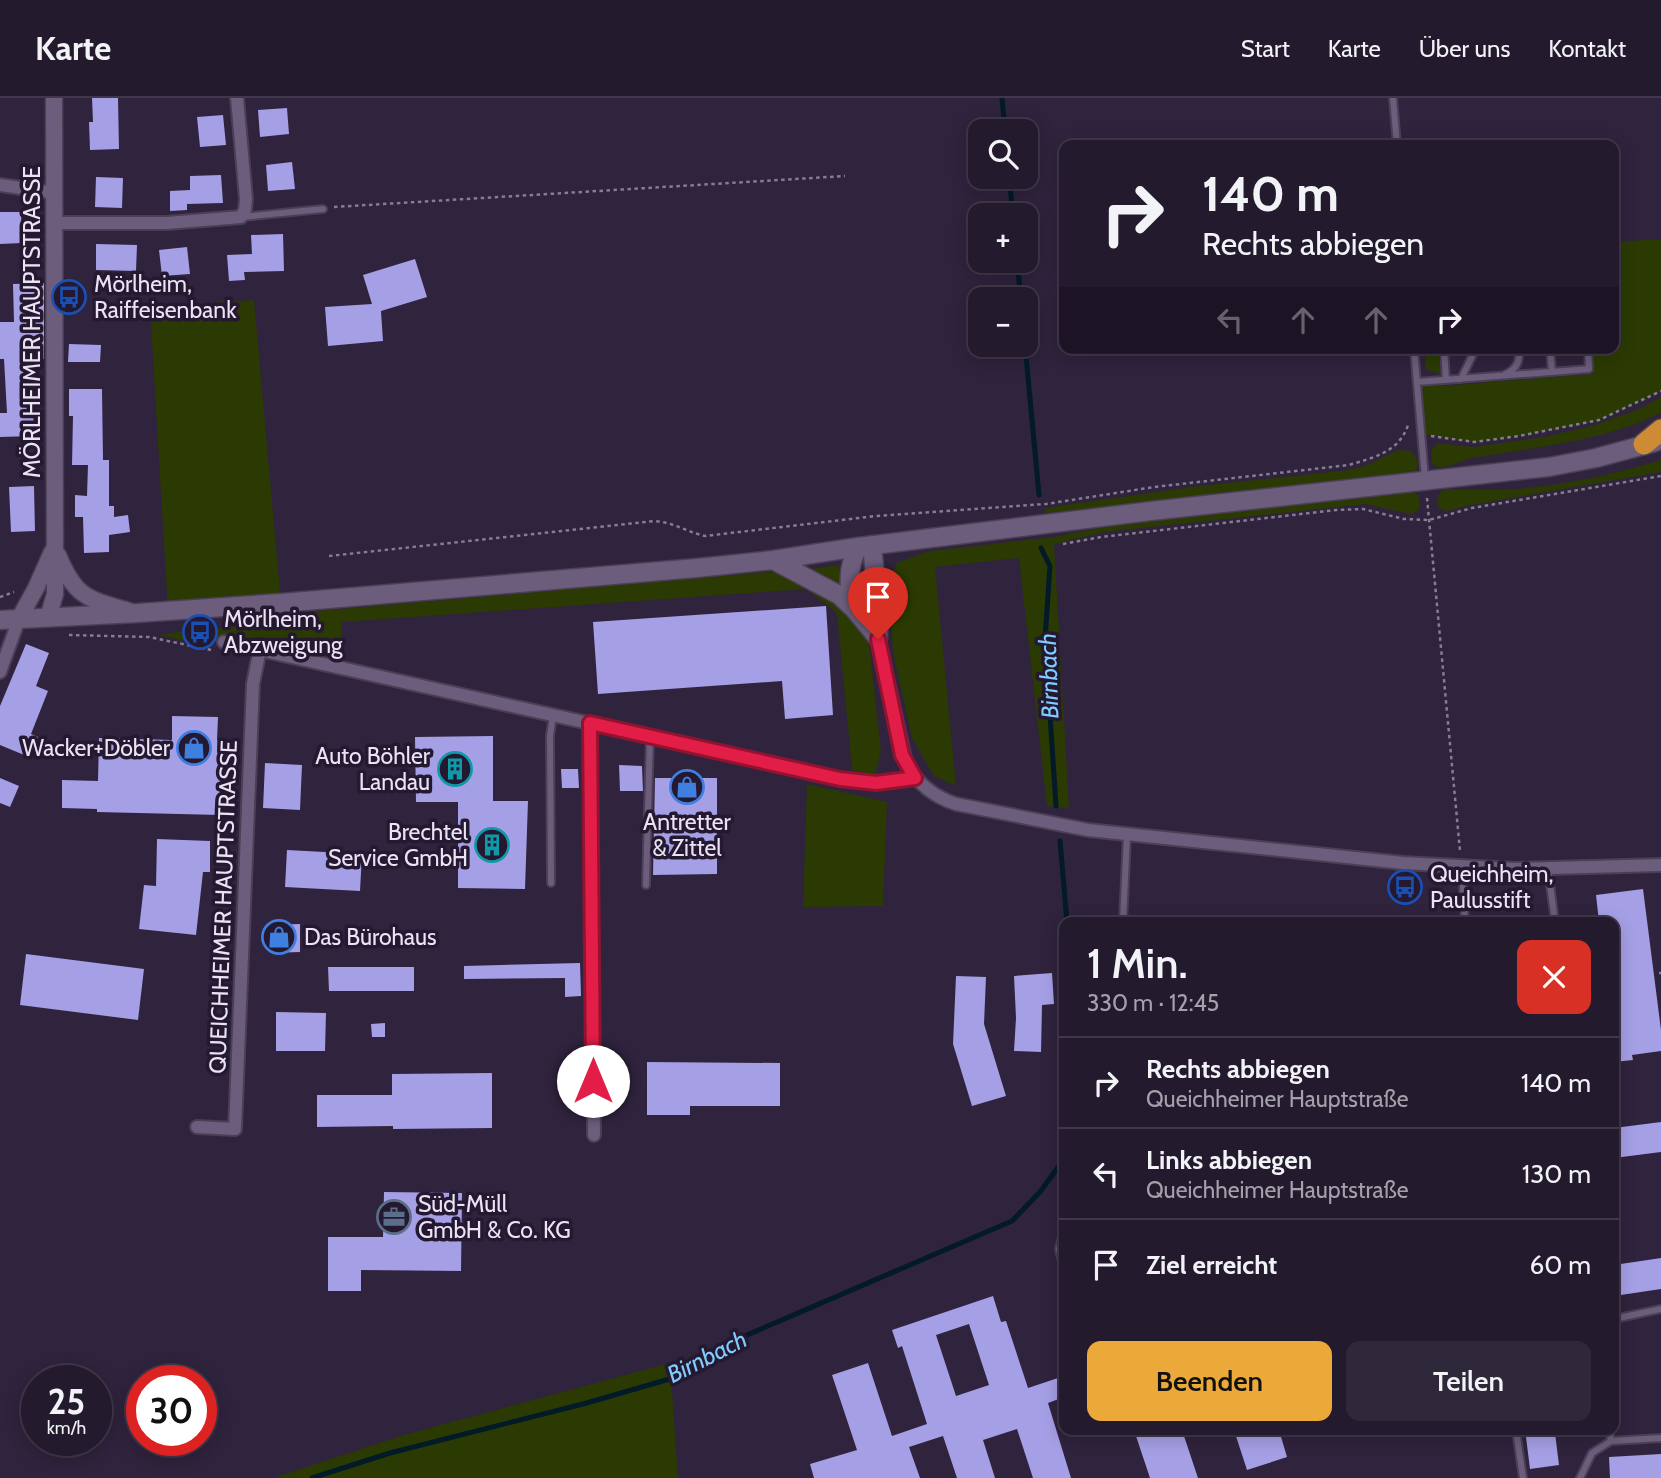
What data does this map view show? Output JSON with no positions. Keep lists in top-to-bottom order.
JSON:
{
  "streets": {
    "street": ["MÖRLHEIMER HAUPTSTRASSE", "QUEICHHEIMER HAUPTSTRASSE"]
  },
  "water": ["Birnbach"],
  "places": {
    "bus stop": ["Mörlheim, Raiffeisenbank", "Mörlheim, Abzweigung", "Queichheim, Paulusstift"],
    "shop": ["Wacker+Döbler", "Antretter & Zittel", "Das Bürohaus"],
    "building": ["Auto Böhler Landau", "Brechtel Service GmbH"],
    "office": ["Süd-Müll GmbH & Co. KG"]
  },
  "page": {
    "header": "Karte",
    "nav": [
      "Start",
      "Karte",
      "Über uns",
      "Kontakt"
    ],
    "map_buttons": ["+", "−"],
    "turn": ["140 m", "Rechts abbiegen"],
    "heading": ["1 Min.", "330 m · 12:45"],
    "list": [
      {
        "name": "Rechts abbiegen",
        "note": "Queichheimer Hauptstraße",
        "value": "140 m"
      },
      {
        "name": "Links abbiegen",
        "note": "Queichheimer Hauptstraße",
        "value": "130 m"
      },
      {
        "name": "Ziel erreicht",
        "value": "60 m"
      }
    ],
    "buttons": ["Beenden", "Teilen"],
    "speed": "25 km/h",
    "limit": "30"
  }
}
